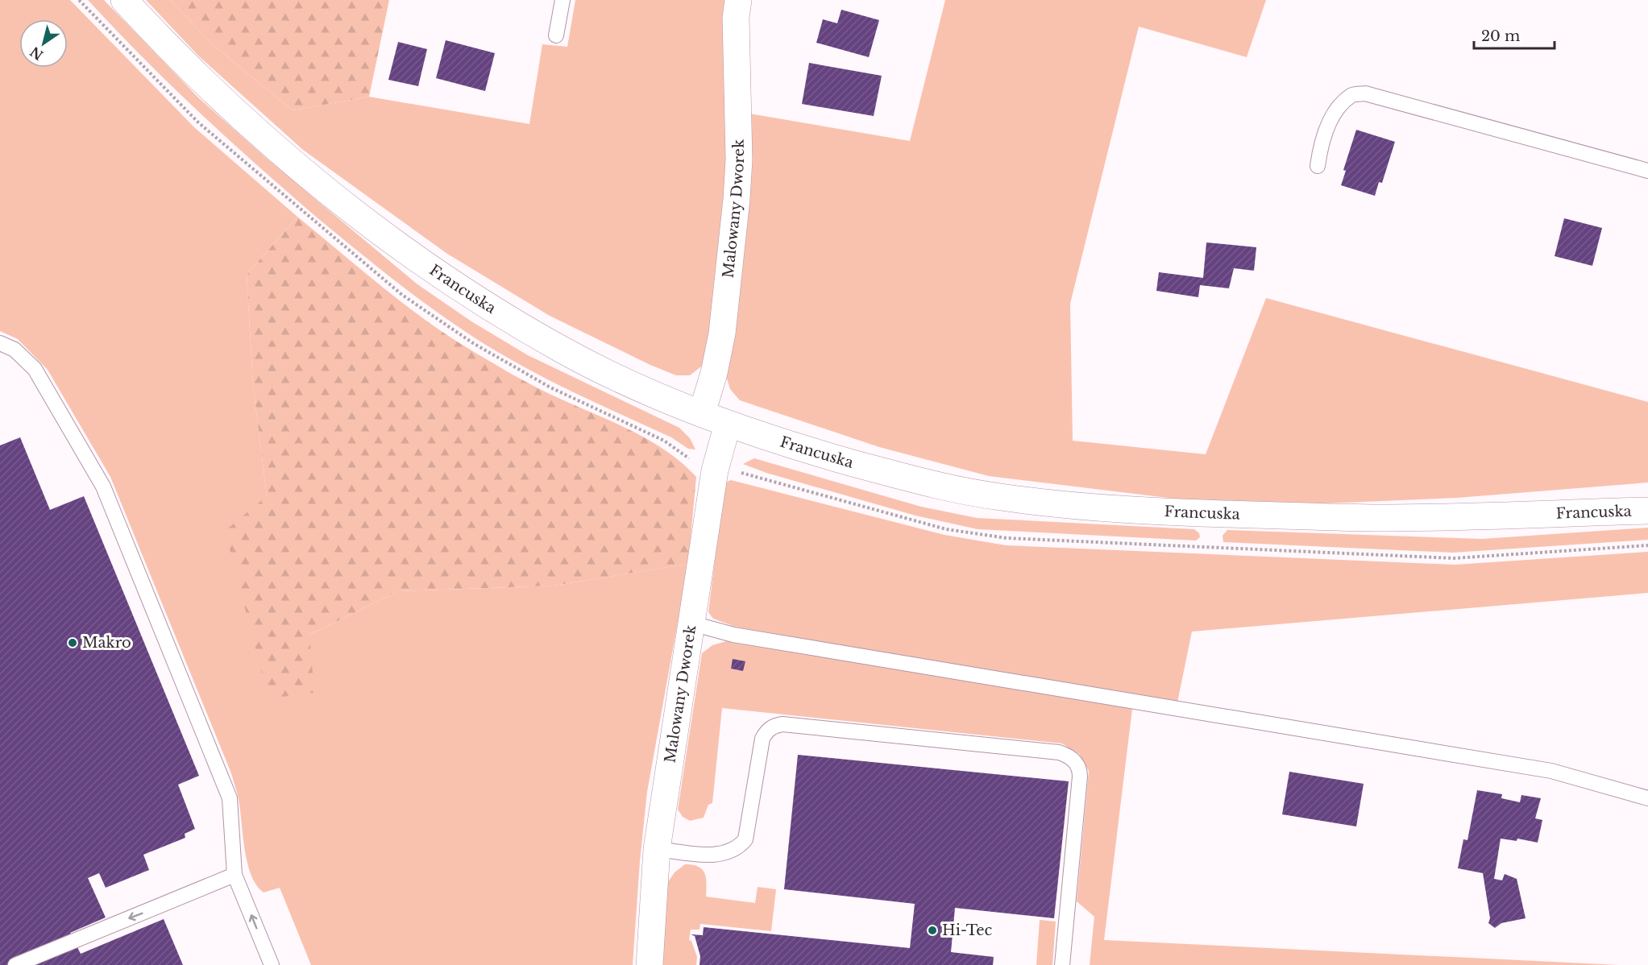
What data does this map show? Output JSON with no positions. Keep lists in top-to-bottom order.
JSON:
{
  "streets": {
    "street": ["Malowany Dworek", "Francuska"]
  },
  "crossings": [
    ["Malowany Dworek", "Francuska"]
  ],
  "places": ["Makro", "Hi-Tec"],
  "scale_bar": "20 m",
  "north": "bottom left"
}
